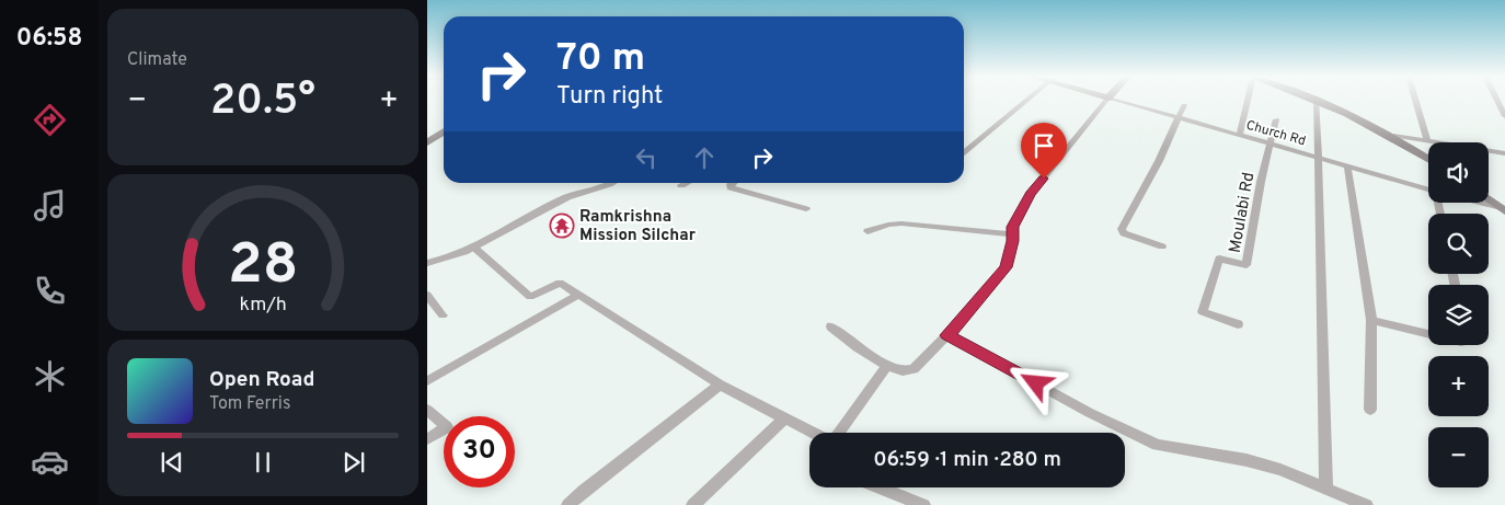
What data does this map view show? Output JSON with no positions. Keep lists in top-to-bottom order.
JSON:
{
  "streets": {
    "street": ["Church Rd", "Moulabi Rd"]
  },
  "crossings": [
    ["Church Rd", "Moulabi Rd"]
  ],
  "places": {
    "temple": ["Ramkrishna Mission Silchar"]
  },
  "page": {
    "tabs": "06:58",
    "tile": "Climate",
    "turn": ["70 m", "Turn right"],
    "heat": ["−", "20.5°", "+"],
    "map_buttons": ["+", "−"],
    "song": ["Open Road", "Tom Ferris"],
    "limit": "30",
    "trip": "06:59 · 1 min · 280 m",
    "gauge": ["28", "km/h"]
  }
}
